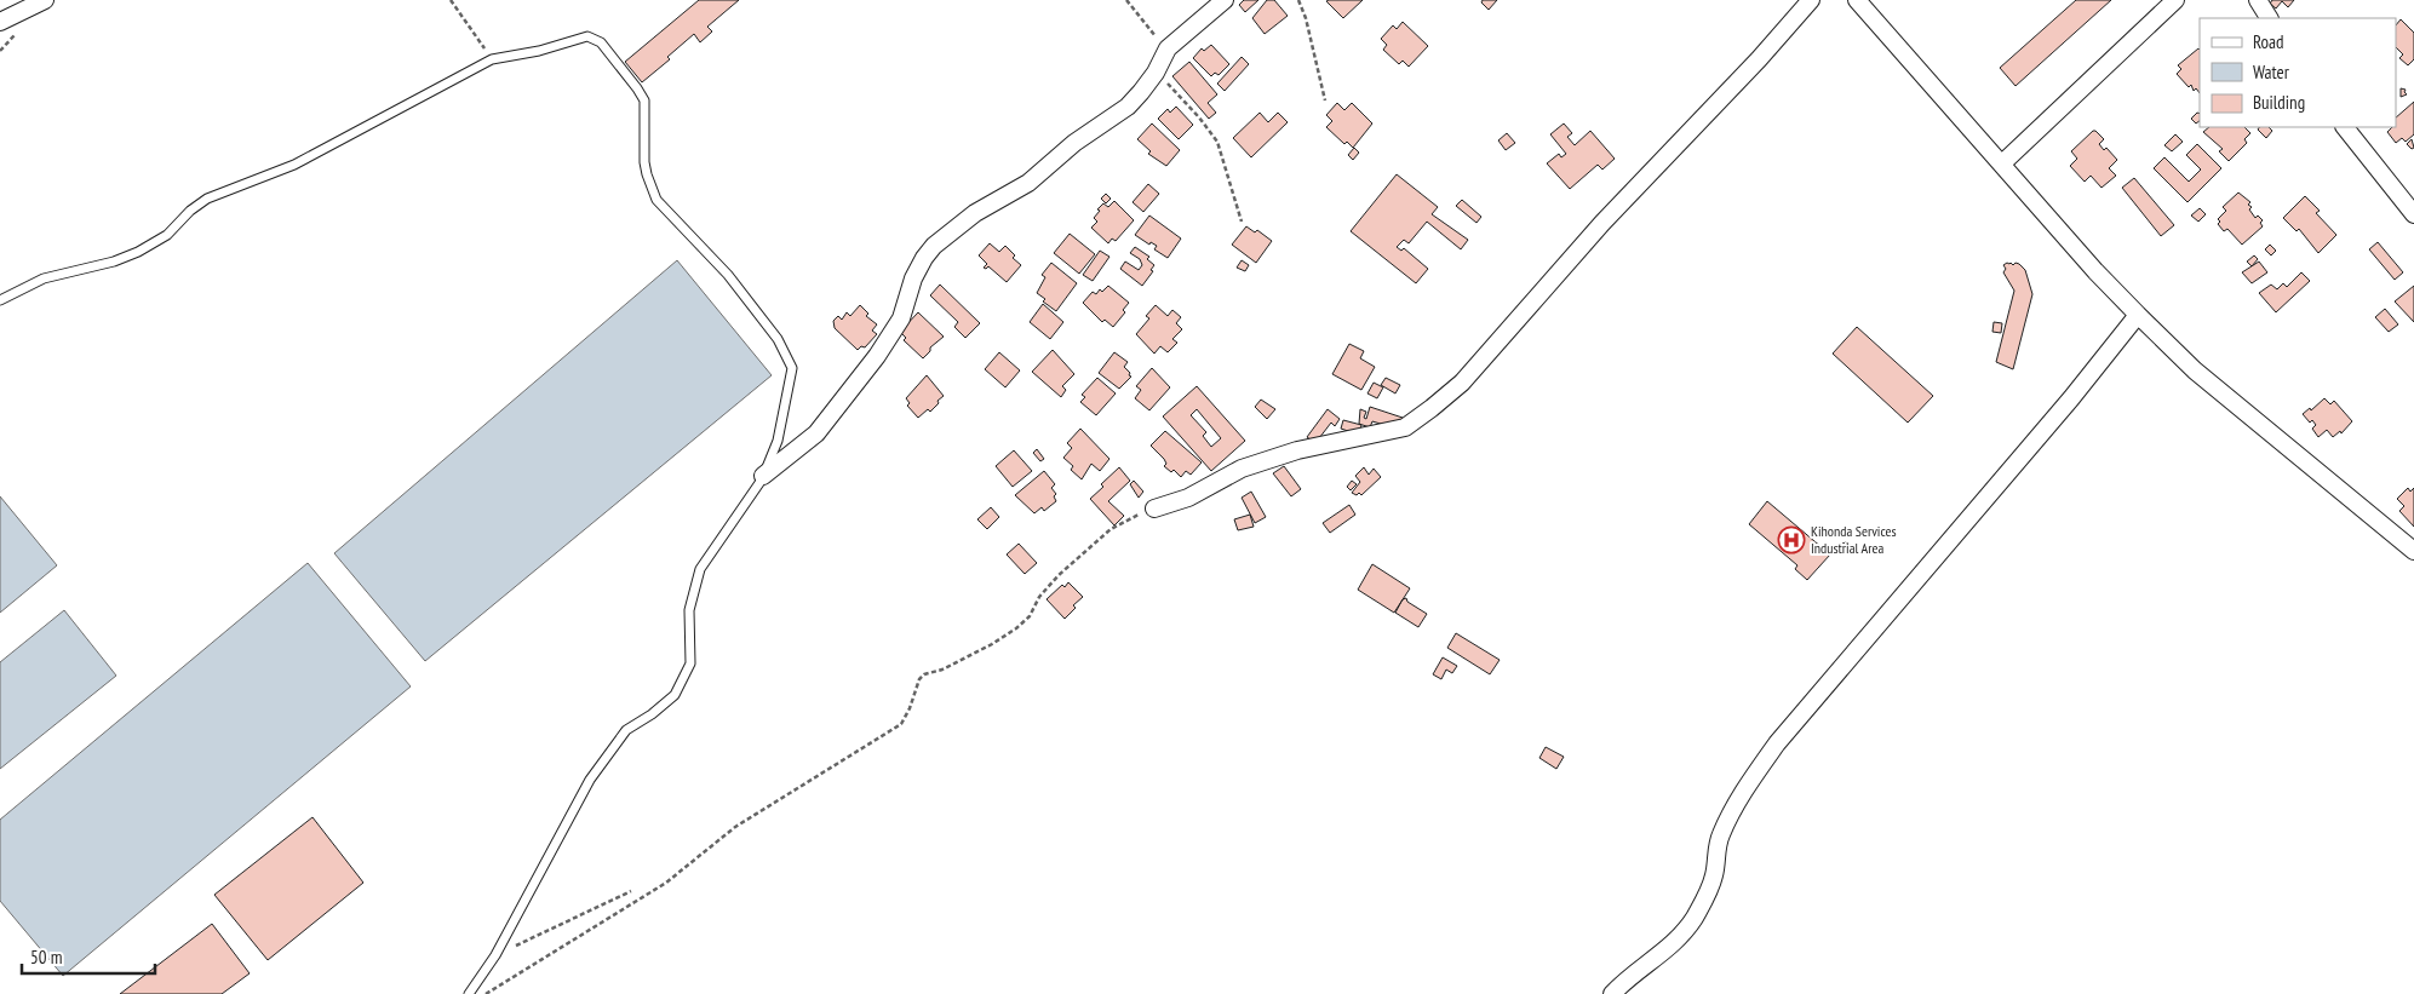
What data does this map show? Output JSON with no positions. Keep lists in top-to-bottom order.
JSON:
{
  "places": {
    "hospital": ["Kihonda Services Industrial Area"]
  },
  "legend": ["Road", "Water", "Building"],
  "scale_bar": "50 m"
}
